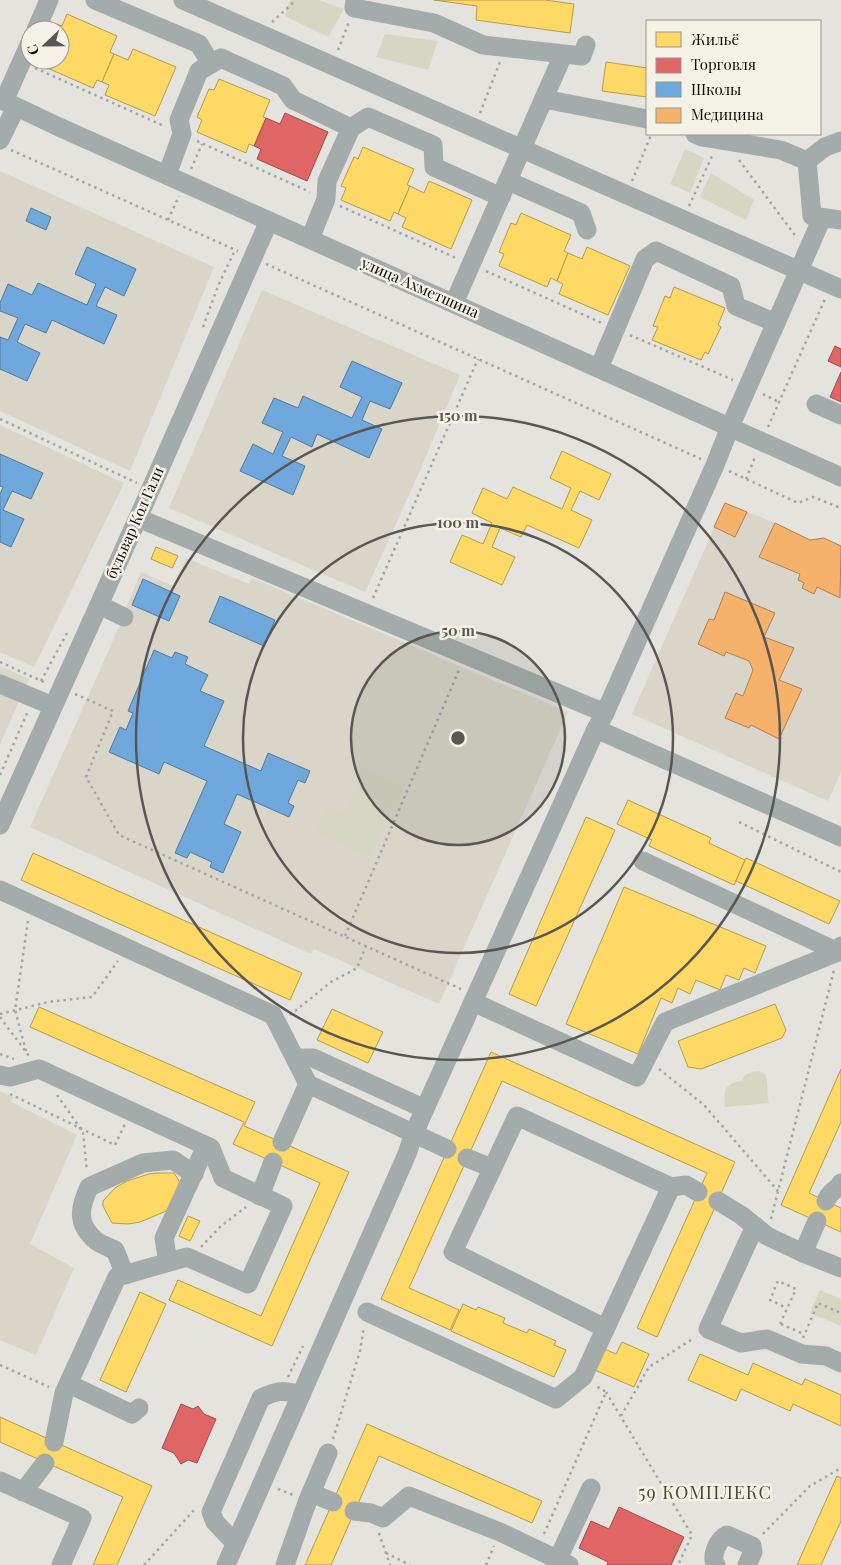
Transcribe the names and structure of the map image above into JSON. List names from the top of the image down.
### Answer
{
  "streets": {
    "street": ["улица Ахметшина", "бульвар Кол Гали"]
  },
  "crossings": [
    ["улица Ахметшина", "бульвар Кол Гали"]
  ],
  "districts": ["59 КОМПЛЕКС"],
  "legend": [
    "Жильё",
    "Торговля",
    "Школы",
    "Медицина"
  ],
  "north": "left",
  "rings": ["150 m", "100 m", "50 m"]
}
